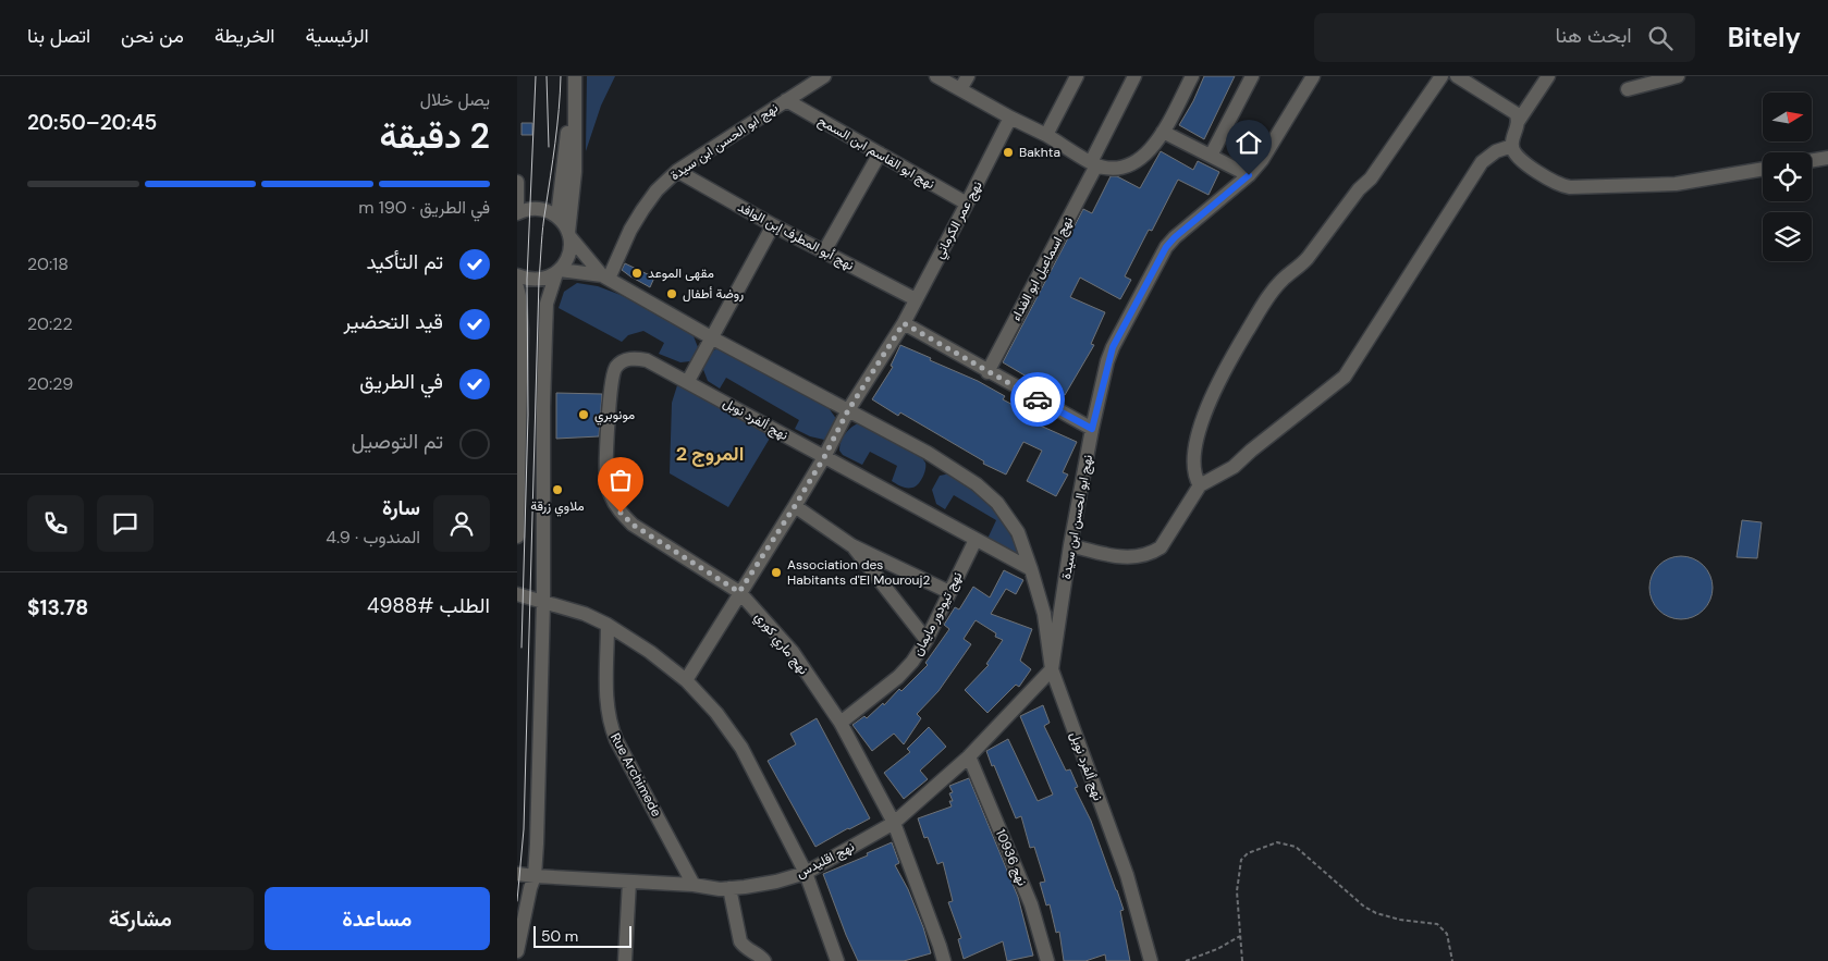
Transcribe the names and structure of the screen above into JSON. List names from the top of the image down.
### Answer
{
  "streets": {
    "street": [
      "نهج ابو الحسن ابن سيدة",
      "نهج ابو القاسم ابن السمح",
      "نهج عمر الكرماني",
      "نهج أبو المطرف إبن الوافد",
      "نهج اسماعيل ابو الفداء",
      "نهج ألفرد نوبل",
      "نهج تيودور مايمان",
      "نهج ماري كوري",
      "Rue Archimede",
      "نهج 10936",
      "نهج اقليدس"
    ]
  },
  "crossings": [
    ["نهج ابو الحسن ابن سيدة", "نهج ابو القاسم ابن السمح"],
    ["نهج ابو الحسن ابن سيدة", "نهج أبو المطرف إبن الوافد"],
    ["نهج ابو الحسن ابن سيدة", "نهج ألفرد نوبل"],
    ["نهج ابو الحسن ابن سيدة", "نهج اقليدس"],
    ["نهج ابو القاسم ابن السمح", "نهج عمر الكرماني"],
    ["نهج عمر الكرماني", "نهج أبو المطرف إبن الوافد"],
    ["نهج عمر الكرماني", "نهج ألفرد نوبل"],
    ["نهج ألفرد نوبل", "نهج تيودور مايمان"],
    ["نهج ألفرد نوبل", "نهج ماري كوري"],
    ["نهج ألفرد نوبل", "نهج اقليدس"],
    ["نهج تيودور مايمان", "نهج ماري كوري"],
    ["نهج ماري كوري", "نهج اقليدس"],
    ["Rue Archimede", "نهج اقليدس"],
    ["نهج 10936", "نهج اقليدس"]
  ],
  "districts": ["المروج 2"],
  "places": [
    "Bakhta",
    "مقهى الموعد",
    "روضة أطفال",
    "مونوبري",
    "ملاوي زرقة",
    "Association des Habitants d'El Mourouj2"
  ],
  "scale_bar": "50 m",
  "north": "right",
  "page": {
    "header": "Bitely",
    "search": "ابحث هنا",
    "nav": [
      "الرئيسية",
      "الخريطة",
      "من نحن",
      "اتصل بنا"
    ],
    "heading": ["2 دقيقة", "يصل خلال", "20:45–20:50"],
    "panel": [
      "سارة",
      "المندوب · 4.9",
      "الطلب #4988",
      "$13.78"
    ],
    "bar": "في الطريق · 190 m",
    "list": [
      ["تم التأكيد", "20:18"],
      ["قيد التحضير", "20:22"],
      ["في الطريق", "20:29"],
      "تم التوصيل"
    ],
    "buttons": ["مساعدة", "مشاركة"],
    "scale": "50 m"
  }
}
